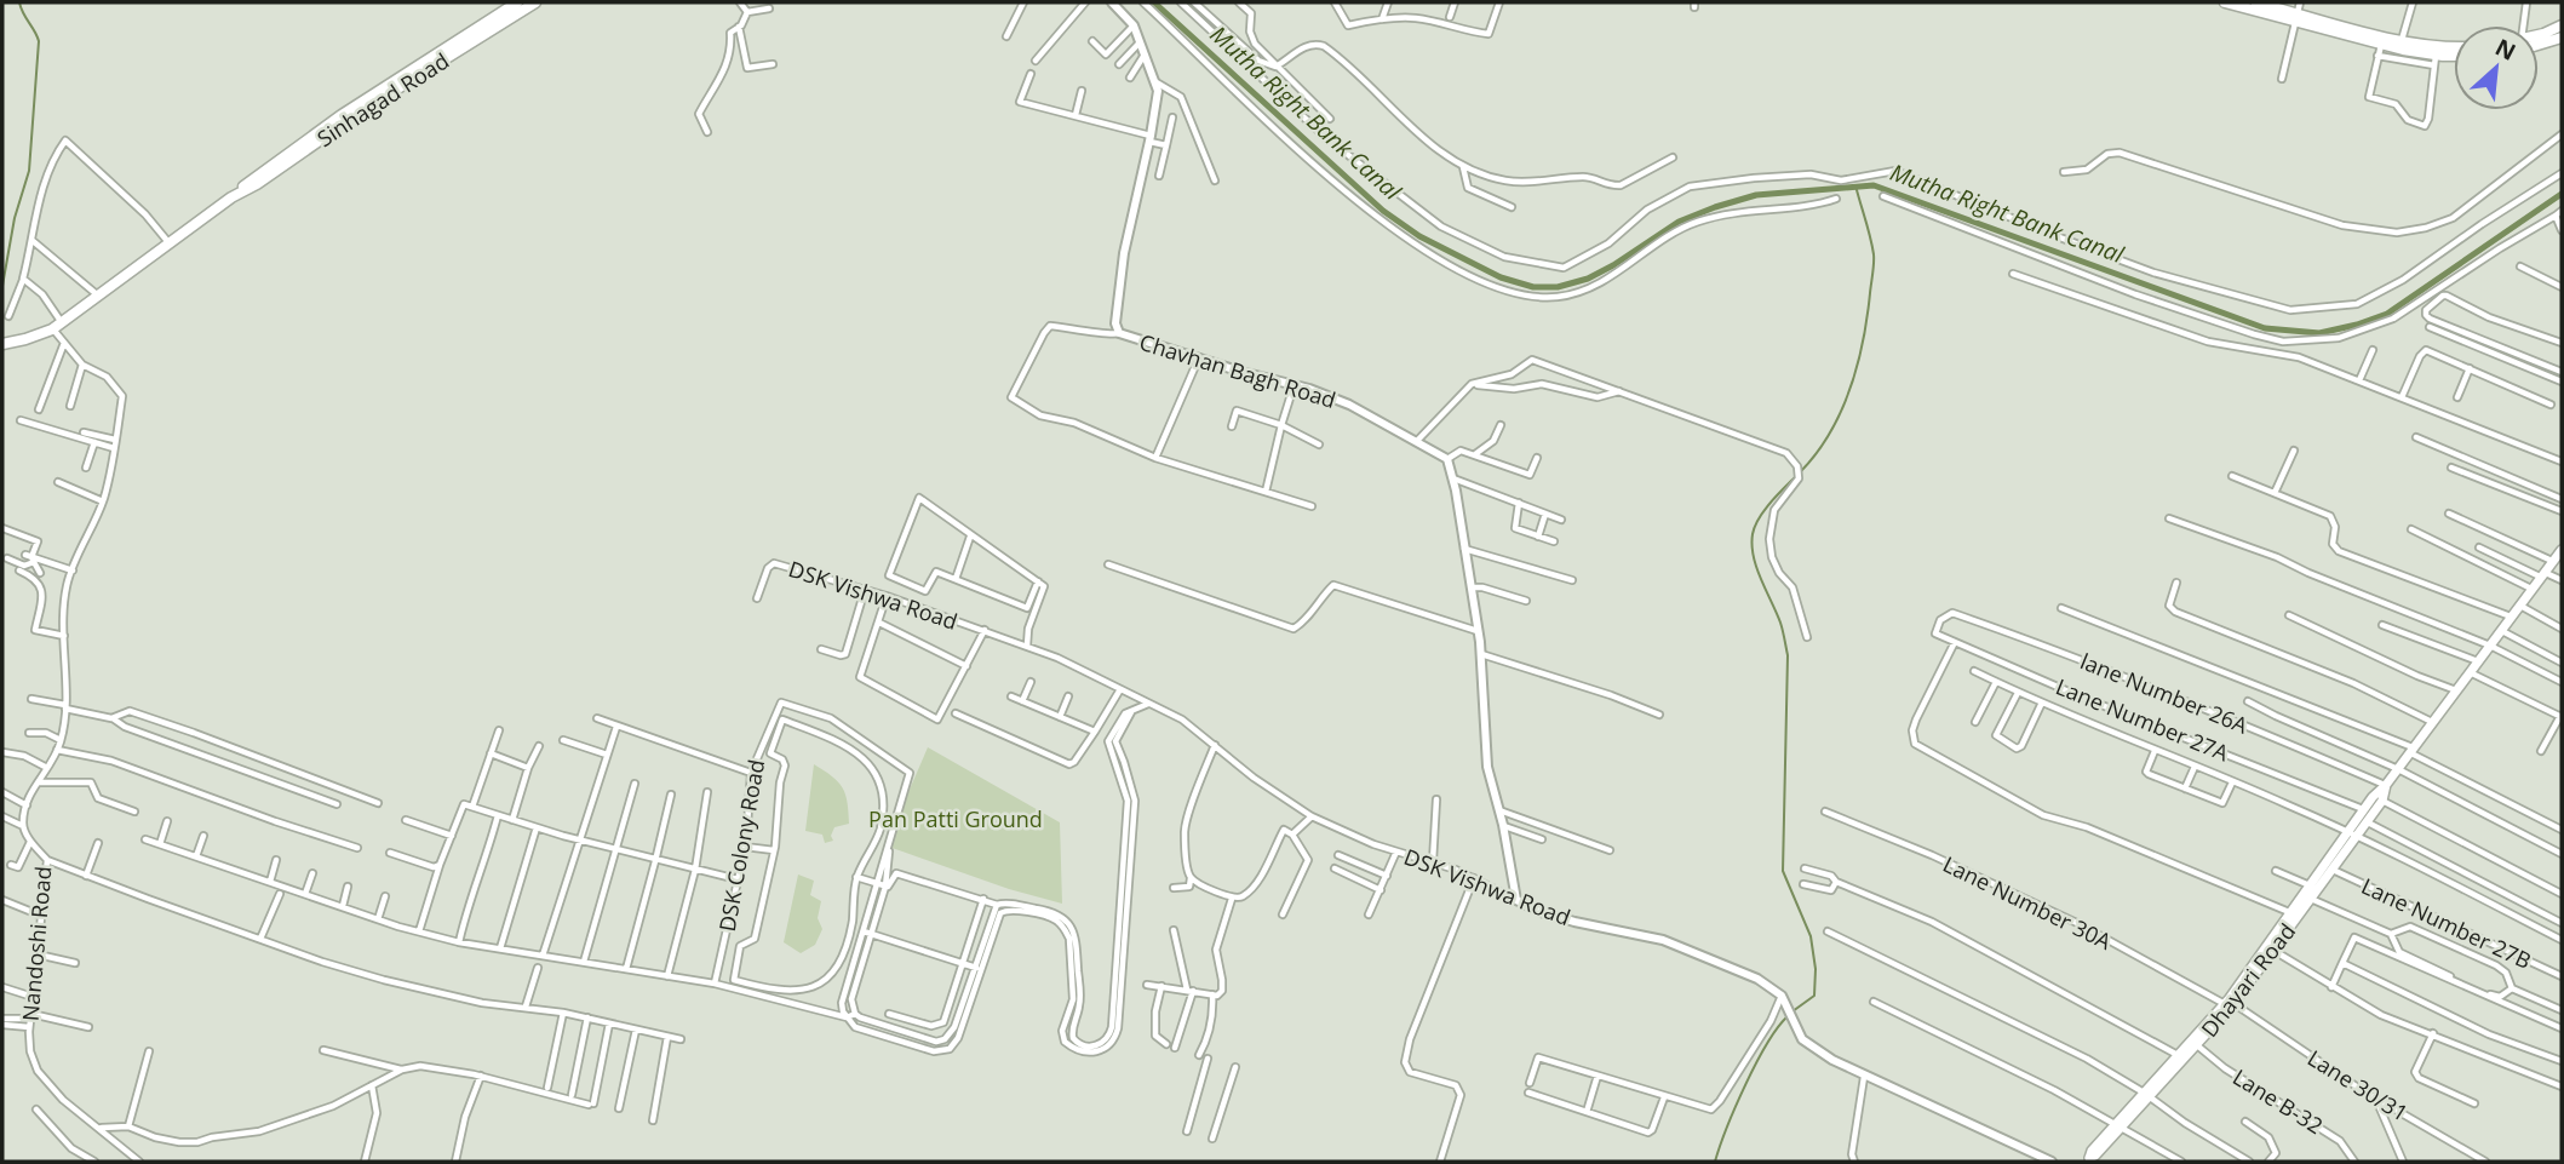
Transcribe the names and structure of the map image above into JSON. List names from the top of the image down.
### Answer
{
  "streets": {
    "main road": ["Sinhagad Road", "Dhayari Road"],
    "street": [
      "Chavhan Bagh Road",
      "DSK Vishwa Road",
      "lane Number 26A",
      "Lane Number 27A",
      "DSK Colony Road",
      "Lane Number 30A",
      "Lane Number 27B",
      "Nandoshi Road",
      "Lane 30/31",
      "Lane B-32"
    ]
  },
  "crossings": [
    ["lane Number 26A", "Lane Number 27A"],
    ["lane Number 26A", "Dhayari Road"],
    ["Lane Number 27A", "Dhayari Road"],
    ["Lane Number 30A", "Dhayari Road"],
    ["Lane Number 30A", "Lane 30/31"],
    ["Lane Number 27B", "Dhayari Road"],
    ["Dhayari Road", "Lane 30/31"],
    ["Dhayari Road", "Lane B-32"]
  ],
  "water": ["Mutha Right Bank Canal"],
  "parks": ["Pan Patti Ground"],
  "north": "top right"
}
